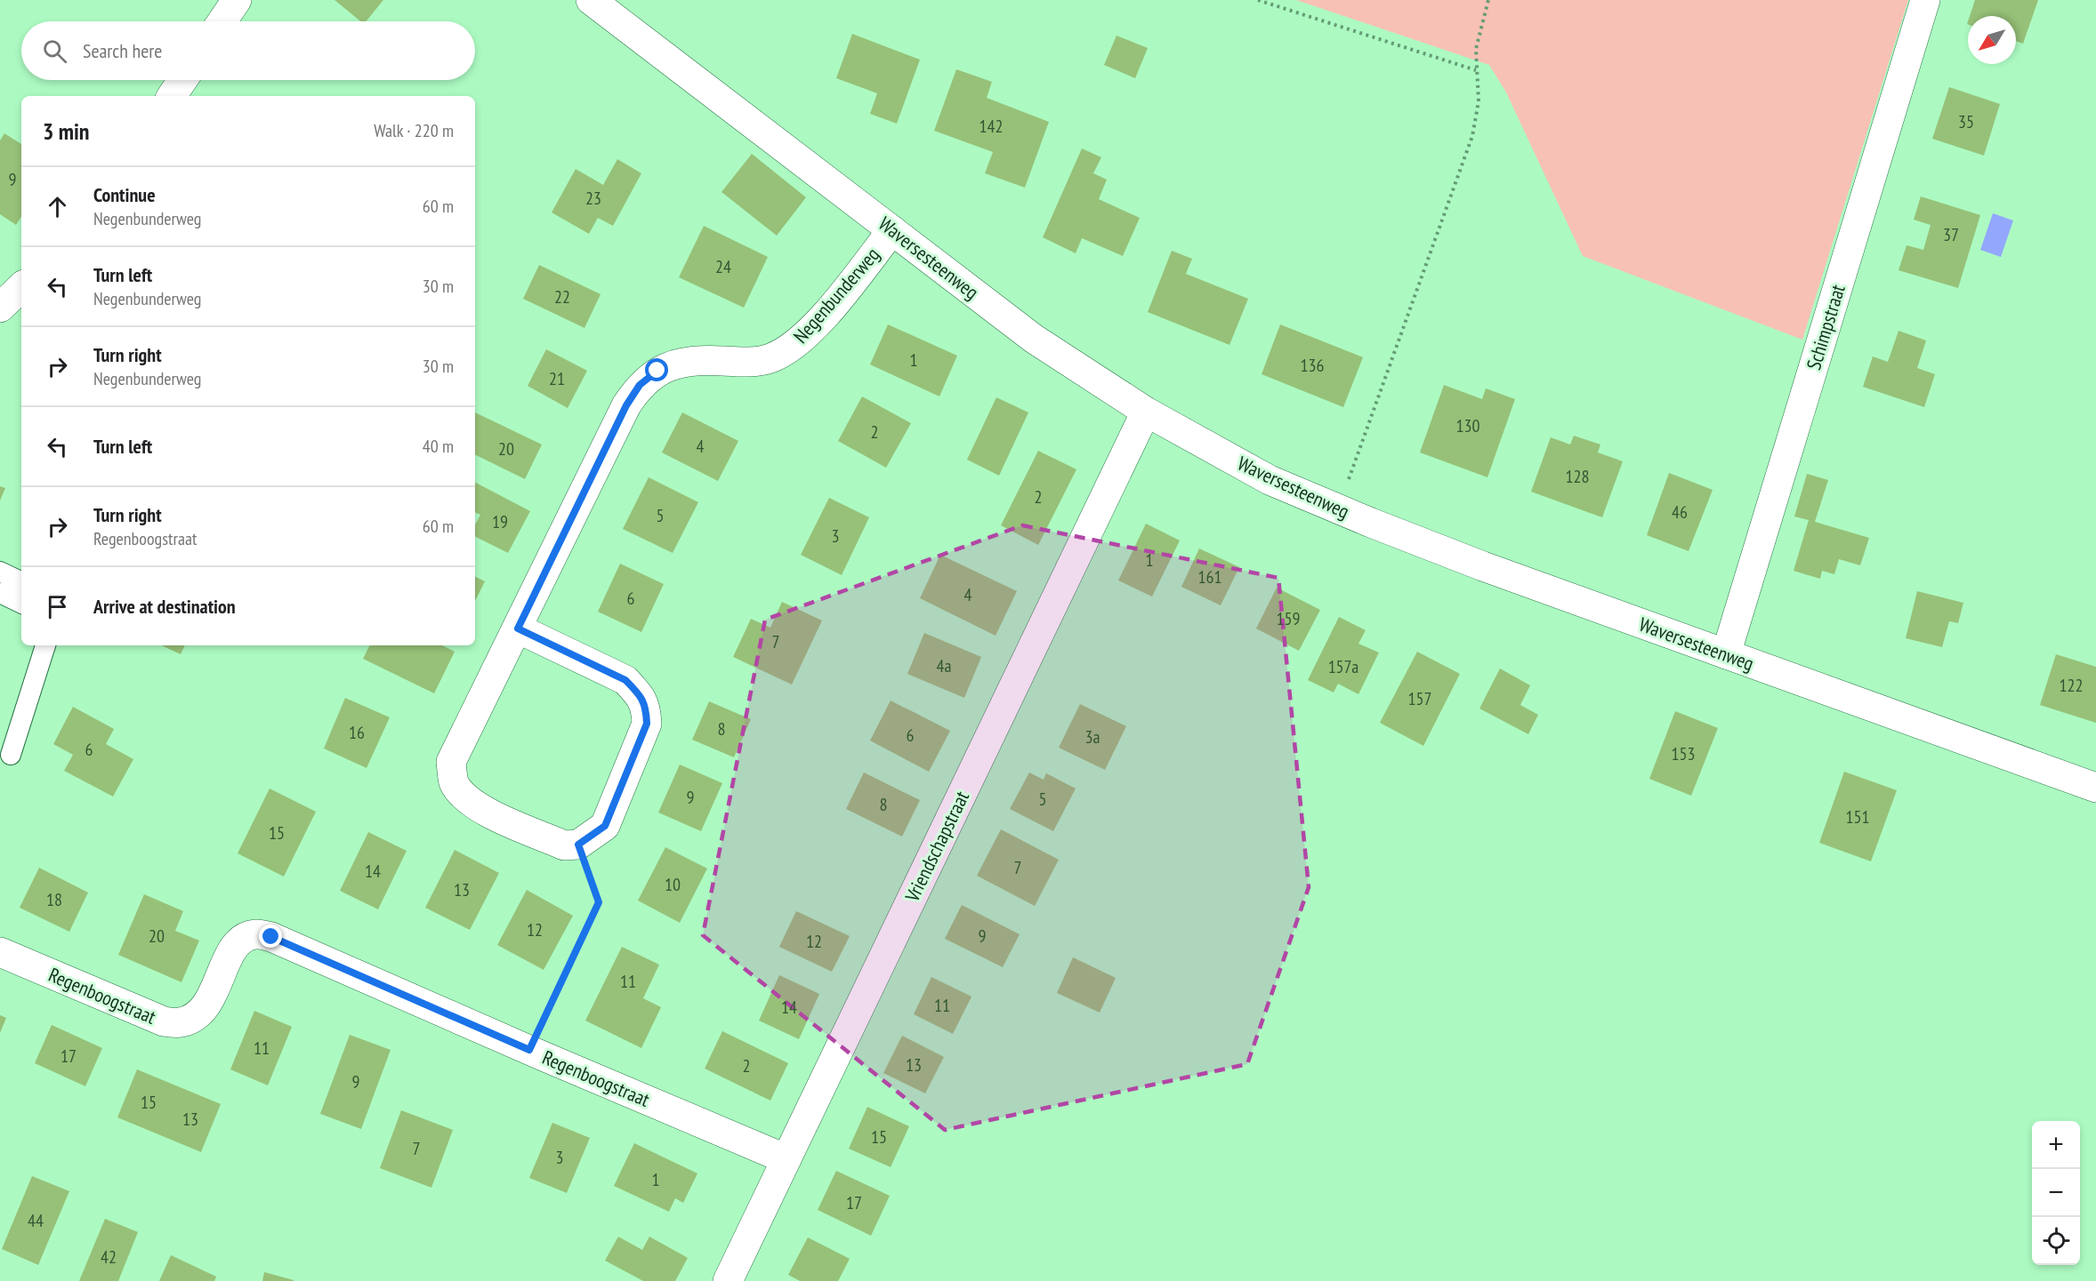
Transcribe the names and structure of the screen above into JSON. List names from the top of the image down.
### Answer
{
  "streets": {
    "street": [
      "Waversesteenweg",
      "Negenbunderweg",
      "Schimpstraat",
      "Vriendschapstraat",
      "Regenboogstraat"
    ]
  },
  "crossings": [
    ["Waversesteenweg", "Negenbunderweg"],
    ["Waversesteenweg", "Schimpstraat"],
    ["Waversesteenweg", "Vriendschapstraat"],
    ["Vriendschapstraat", "Regenboogstraat"]
  ],
  "house_numbers": [
    "35",
    "142",
    "9",
    "23",
    "37",
    "24",
    "22",
    "1",
    "136",
    "21",
    "130",
    "2",
    "4",
    "20",
    "128",
    "2",
    "46",
    "5",
    "19",
    "3",
    "1",
    "161",
    "4",
    "6",
    "159",
    "7",
    "4a",
    "157a",
    "122",
    "157",
    "8",
    "16",
    "6",
    "3a",
    "6",
    "153",
    "9",
    "5",
    "8",
    "151",
    "15",
    "7",
    "14",
    "10",
    "13",
    "18",
    "12",
    "20",
    "9",
    "12",
    "11",
    "11",
    "14",
    "11",
    "17",
    "13",
    "2",
    "9",
    "15",
    "13",
    "15",
    "7",
    "3",
    "1",
    "17",
    "44",
    "42"
  ],
  "north": "bottom left",
  "page": {
    "search": "Search here",
    "heading": ["3 min", "Walk · 220 m"],
    "list": [
      ["Continue", "Negenbunderweg", "60 m"],
      ["Turn left", "Negenbunderweg", "30 m"],
      ["Turn right", "Negenbunderweg", "30 m"],
      ["Turn left", "40 m"],
      ["Turn right", "Regenboogstraat", "60 m"],
      "Arrive at destination"
    ],
    "map_buttons": ["+", "−"]
  }
}
